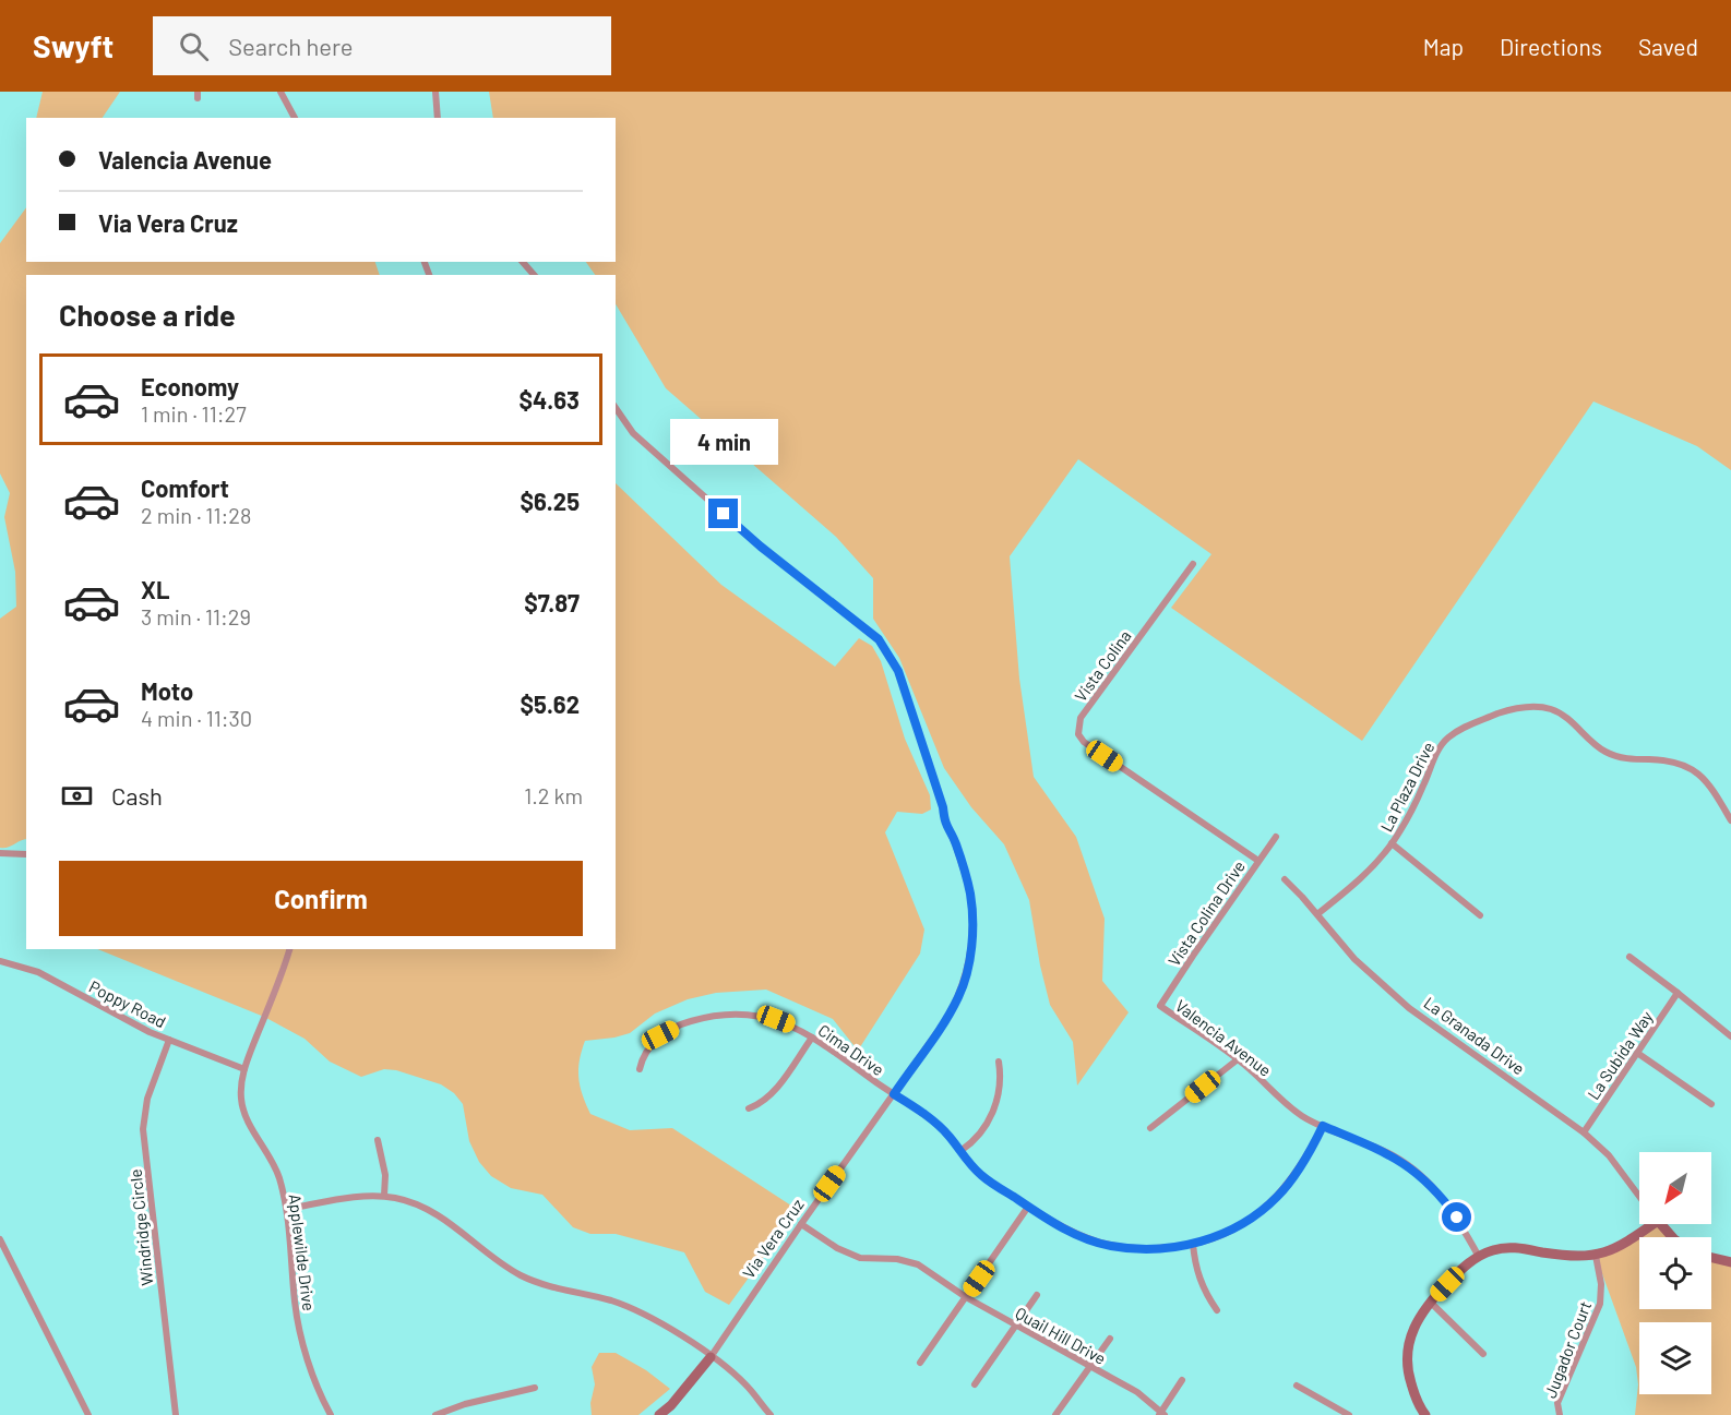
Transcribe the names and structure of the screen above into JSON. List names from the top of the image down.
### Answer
{
  "streets": {
    "street": [
      "Vista Colina",
      "La Plaza Drive",
      "Vista Colina Drive",
      "Poppy Road",
      "La Granada Drive",
      "Valencia Avenue",
      "Cima Drive",
      "La Subida Way",
      "Windridge Circle",
      "Via Vera Cruz",
      "Applewilde Drive",
      "Quail Hill Drive",
      "Jugador Court"
    ]
  },
  "crossings": [
    ["Vista Colina", "Vista Colina Drive"],
    ["La Plaza Drive", "La Granada Drive"],
    ["Vista Colina Drive", "Valencia Avenue"],
    ["Poppy Road", "Windridge Circle"],
    ["Poppy Road", "Applewilde Drive"],
    ["La Granada Drive", "La Subida Way"],
    ["Valencia Avenue", "Cima Drive"],
    ["Cima Drive", "Via Vera Cruz"],
    ["Via Vera Cruz", "Quail Hill Drive"]
  ],
  "north": "bottom left",
  "page": {
    "header": "Swyft",
    "search": "Search here",
    "nav": ["Map", "Directions", "Saved"],
    "banner": ["Valencia Avenue", "Via Vera Cruz"],
    "heading": "Choose a ride",
    "list": [
      {
        "name": "Economy",
        "note": "1 min · 11:27",
        "value": "$4.63"
      },
      {
        "name": "Comfort",
        "note": "2 min · 11:28",
        "value": "$6.25"
      },
      {
        "name": "XL",
        "note": "3 min · 11:29",
        "value": "$7.87"
      },
      {
        "name": "Moto",
        "note": "4 min · 11:30",
        "value": "$5.62"
      }
    ],
    "bubble": "4 min",
    "pay": ["Cash", "1.2 km"],
    "buttons": "Confirm"
  }
}
